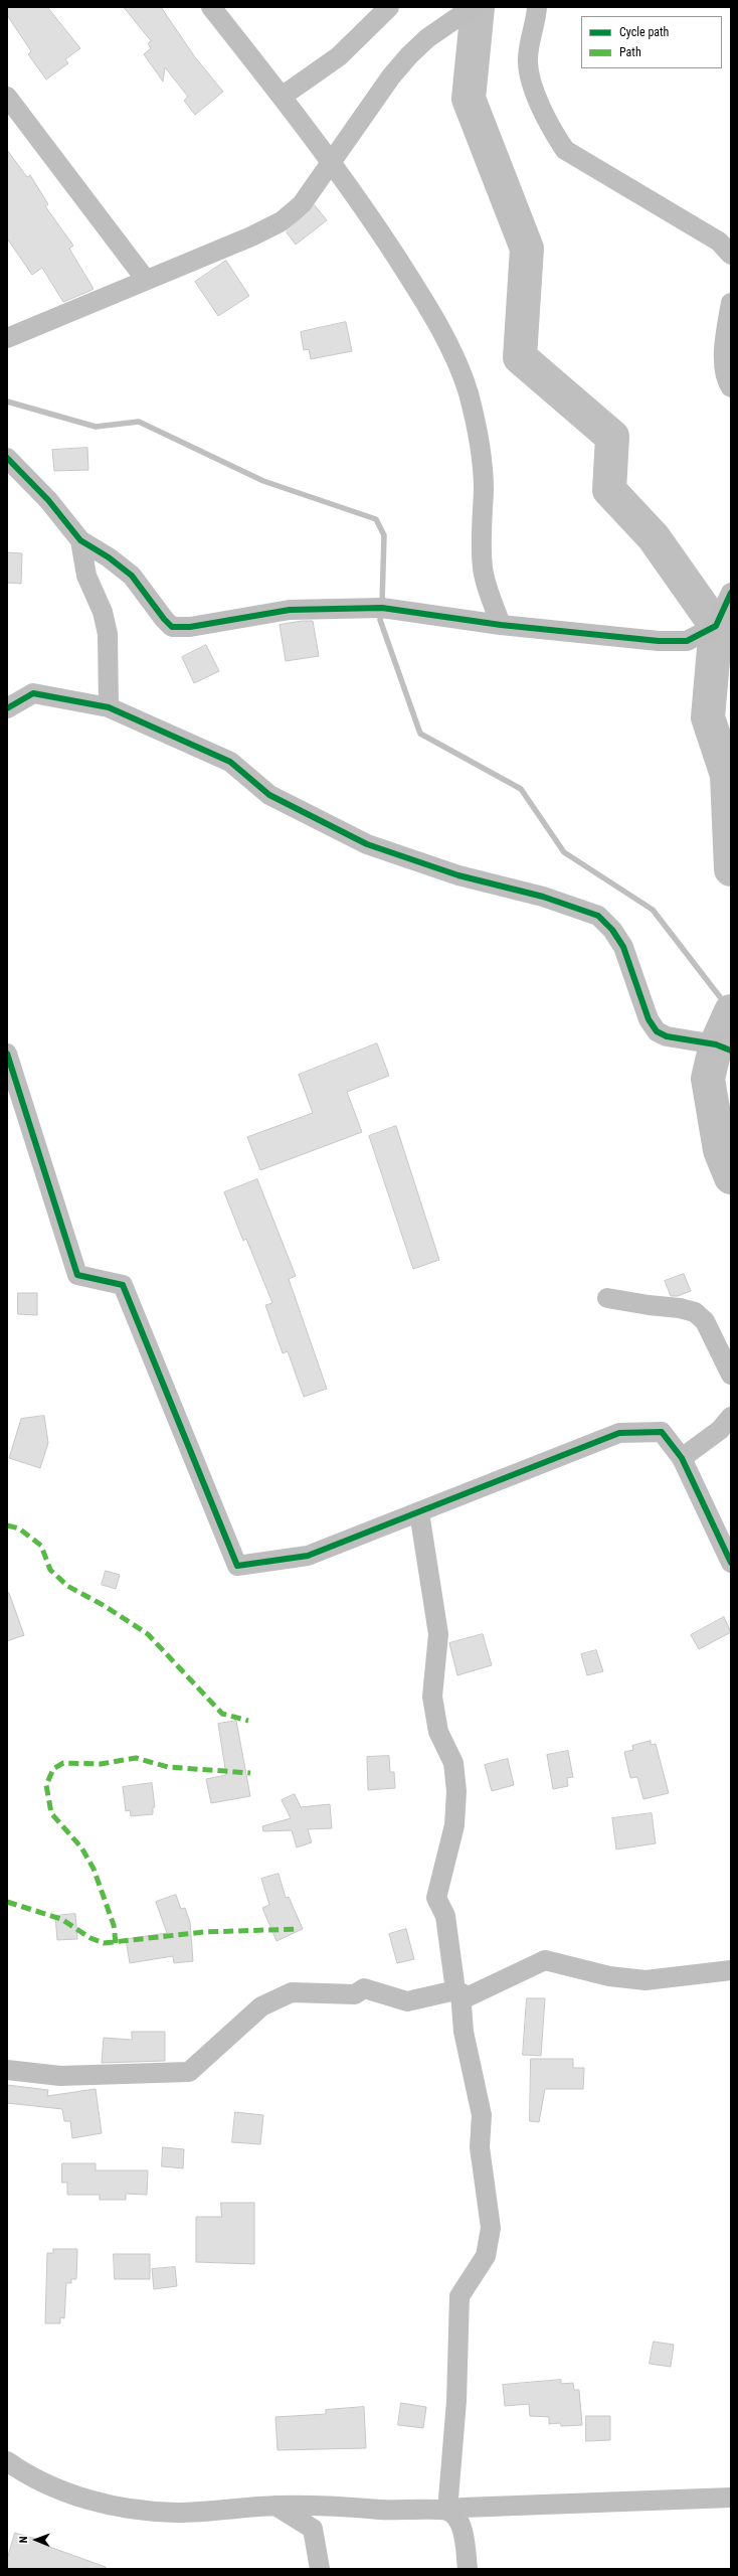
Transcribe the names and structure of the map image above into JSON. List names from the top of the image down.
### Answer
{
  "legend": ["Cycle path", "Path"],
  "north": "left"
}
